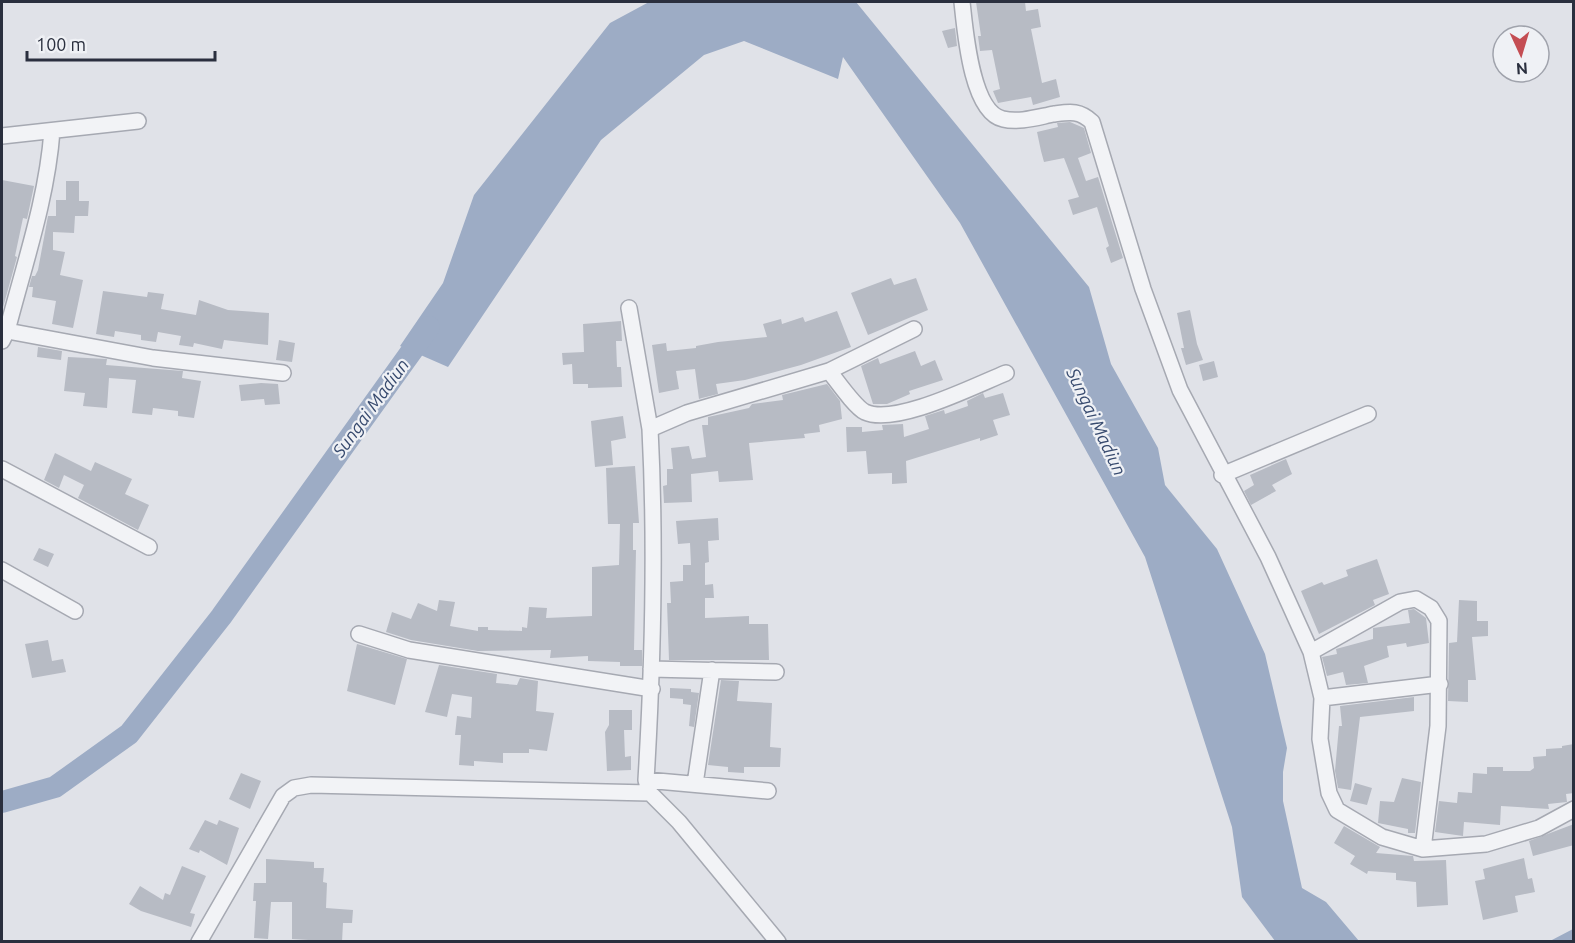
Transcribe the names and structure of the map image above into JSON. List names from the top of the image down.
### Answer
{
  "water": ["Sungai Madiun"],
  "scale_bar": "100 m",
  "north": "bottom"
}
